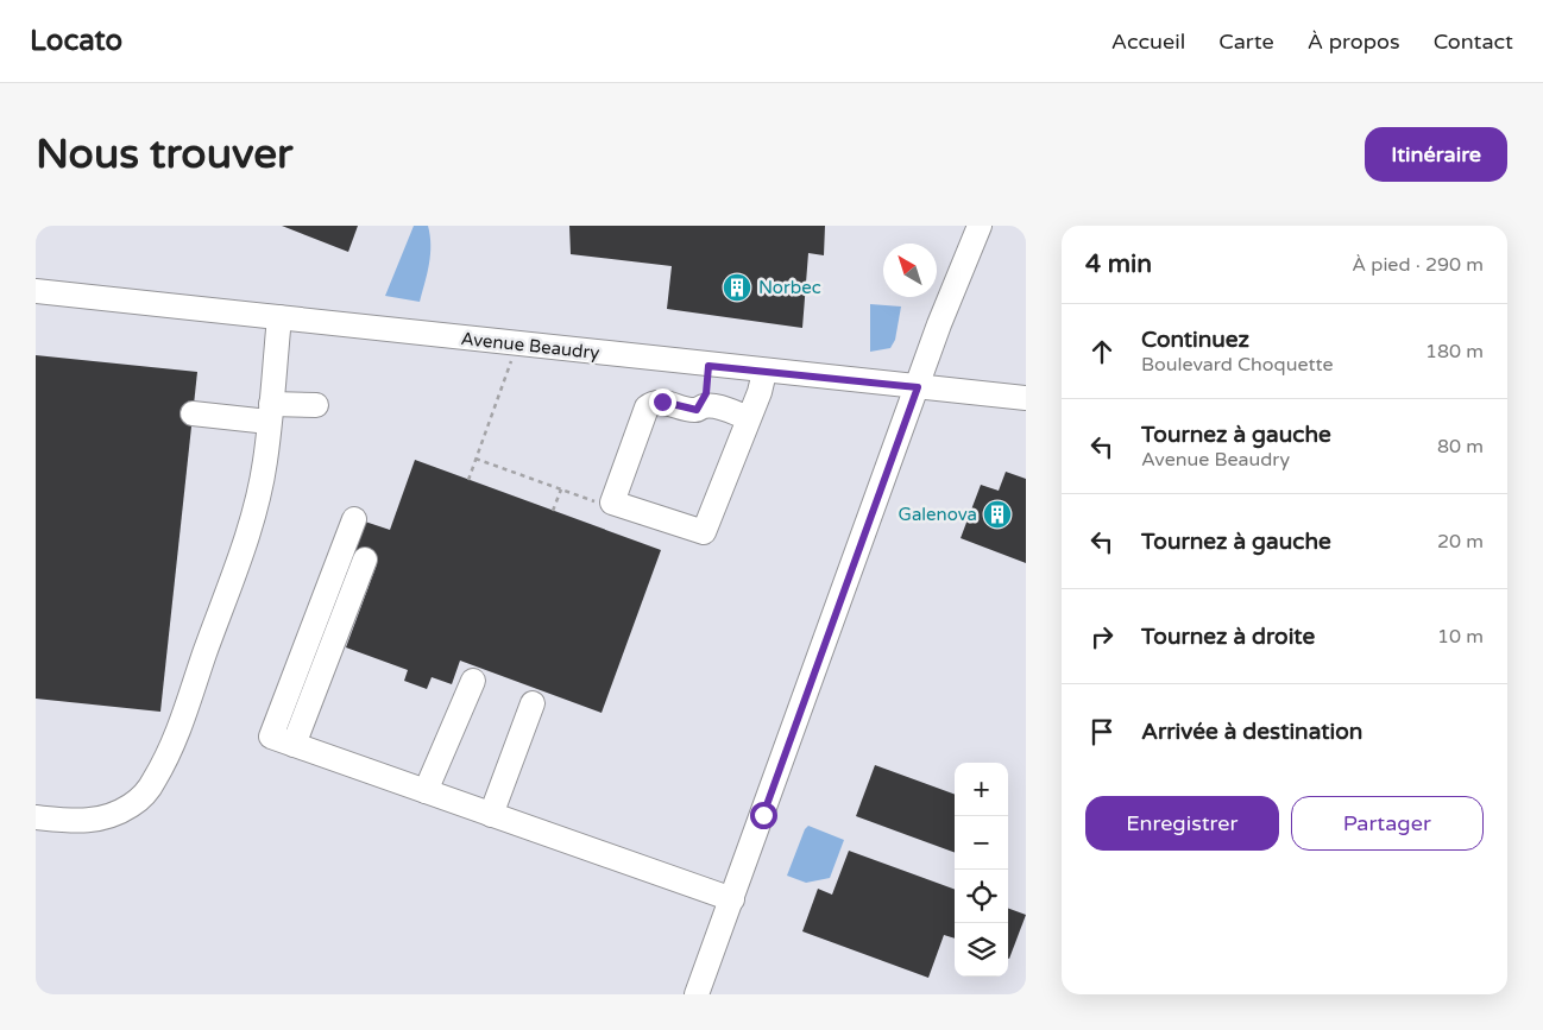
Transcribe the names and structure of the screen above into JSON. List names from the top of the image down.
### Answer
{
  "streets": {
    "street": ["Avenue Beaudry"]
  },
  "places": {
    "building": ["Norbec", "Galenova"]
  },
  "north": "top left",
  "page": {
    "header": "Locato",
    "nav": [
      "Accueil",
      "Carte",
      "À propos",
      "Contact"
    ],
    "buttons": [
      "Itinéraire",
      ["Enregistrer", "Partager"]
    ],
    "title": "Nous trouver",
    "heading": ["4 min", "À pied · 290 m"],
    "list": [
      ["Continuez", "Boulevard Choquette", "180 m"],
      ["Tournez à gauche", "Avenue Beaudry", "80 m"],
      ["Tournez à gauche", "20 m"],
      ["Tournez à droite", "10 m"],
      "Arrivée à destination"
    ],
    "map_buttons": ["+", "−"]
  }
}
